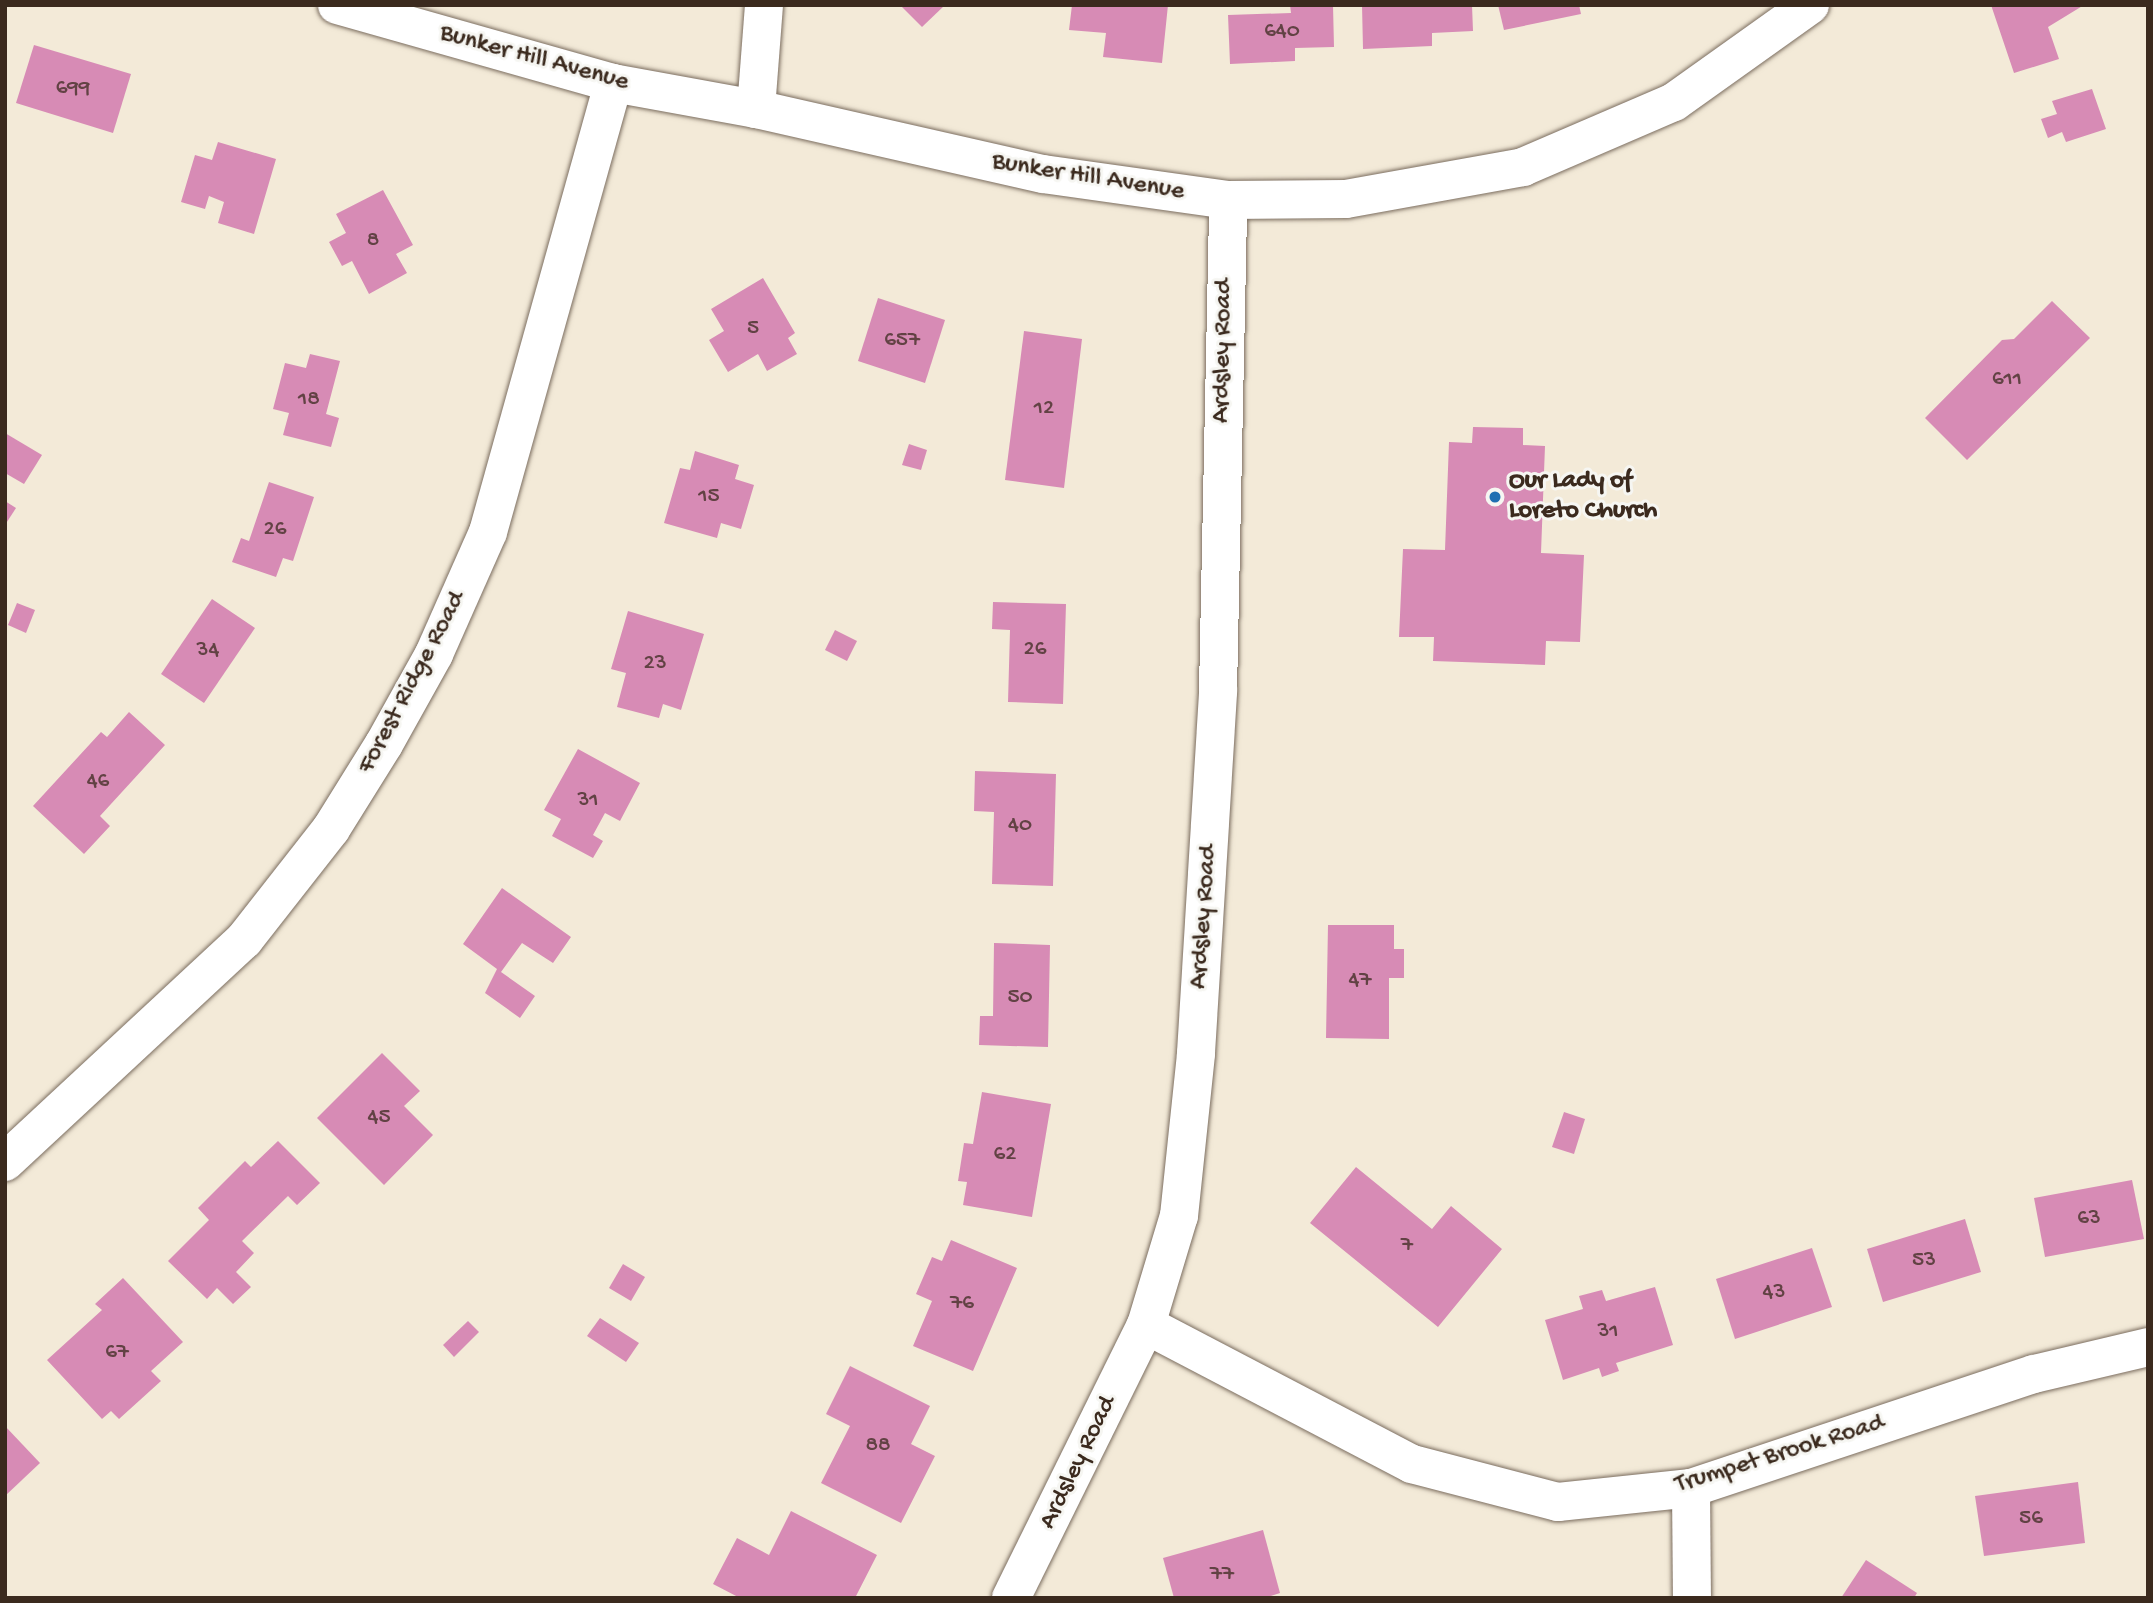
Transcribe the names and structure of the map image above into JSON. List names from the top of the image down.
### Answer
{
  "streets": {
    "street": [
      "Bunker Hill Avenue",
      "Ardsley Road",
      "Forest Ridge Road",
      "Trumpet Brook Road"
    ]
  },
  "crossings": [
    ["Bunker Hill Avenue", "Ardsley Road"],
    ["Bunker Hill Avenue", "Forest Ridge Road"],
    ["Ardsley Road", "Trumpet Brook Road"]
  ],
  "places": ["Our Lady of Loreto Church"],
  "house_numbers": [
    "640",
    "699",
    "8",
    "5",
    "657",
    "611",
    "18",
    "12",
    "15",
    "26",
    "26",
    "34",
    "23",
    "46",
    "31",
    "40",
    "47",
    "50",
    "45",
    "62",
    "63",
    "7",
    "53",
    "43",
    "76",
    "31",
    "67",
    "88",
    "56",
    "77"
  ]
}
